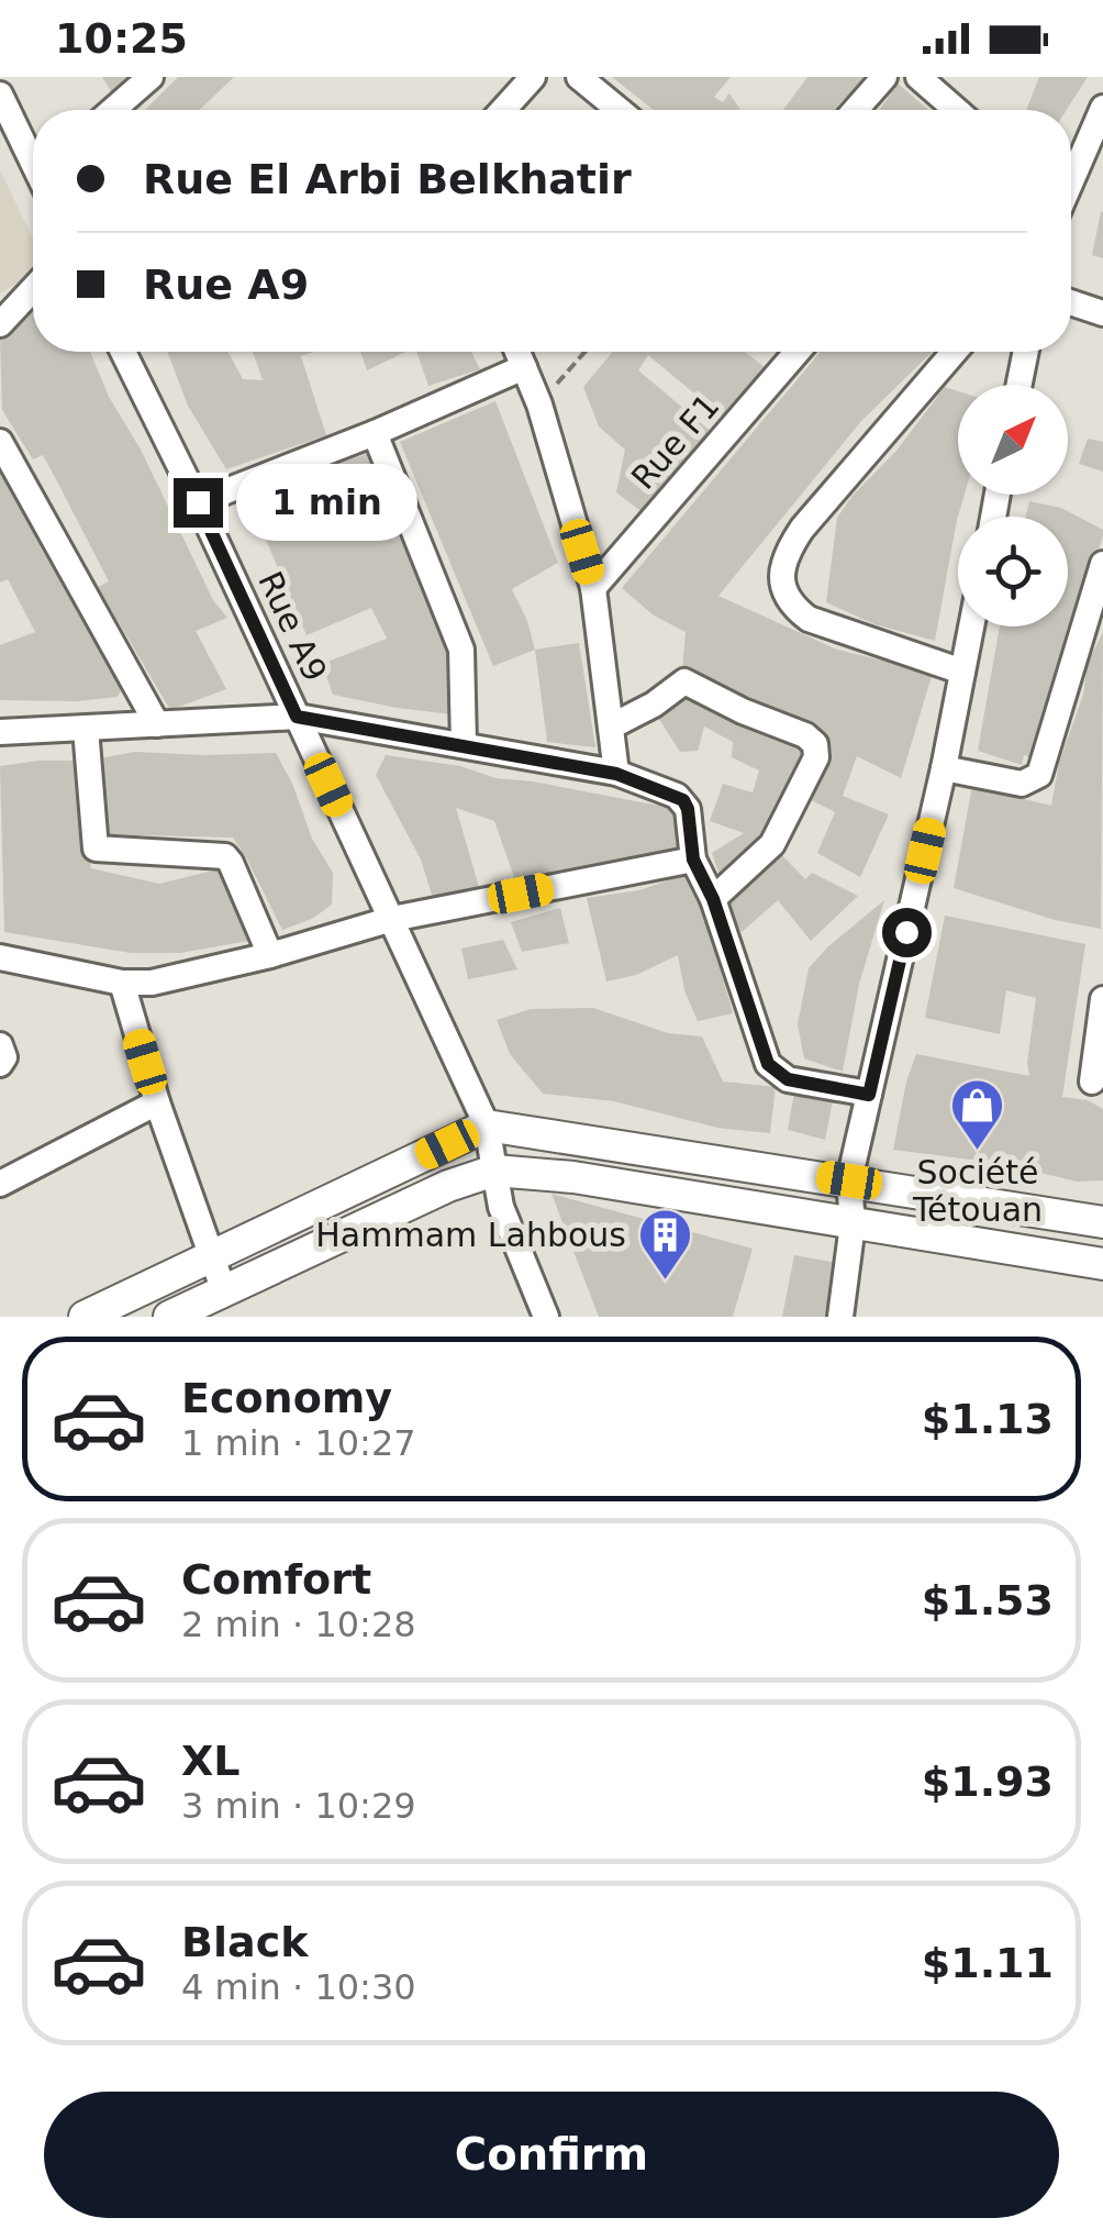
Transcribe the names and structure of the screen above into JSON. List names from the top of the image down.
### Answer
{
  "streets": {
    "street": ["Rue F1", "Rue A9"]
  },
  "places": {
    "shop": ["Société Tétouan"],
    "building": ["Hammam Lahbous"]
  },
  "north": "top right",
  "page": {
    "status": "10:25",
    "banner": ["Rue El Arbi Belkhatir", "Rue A9"],
    "bubble": "1 min",
    "list": [
      {
        "name": "Economy",
        "note": "1 min · 10:27",
        "value": "$1.13"
      },
      {
        "name": "Comfort",
        "note": "2 min · 10:28",
        "value": "$1.53"
      },
      {
        "name": "XL",
        "note": "3 min · 10:29",
        "value": "$1.93"
      },
      {
        "name": "Black",
        "note": "4 min · 10:30",
        "value": "$1.11"
      }
    ],
    "buttons": "Confirm"
  }
}
